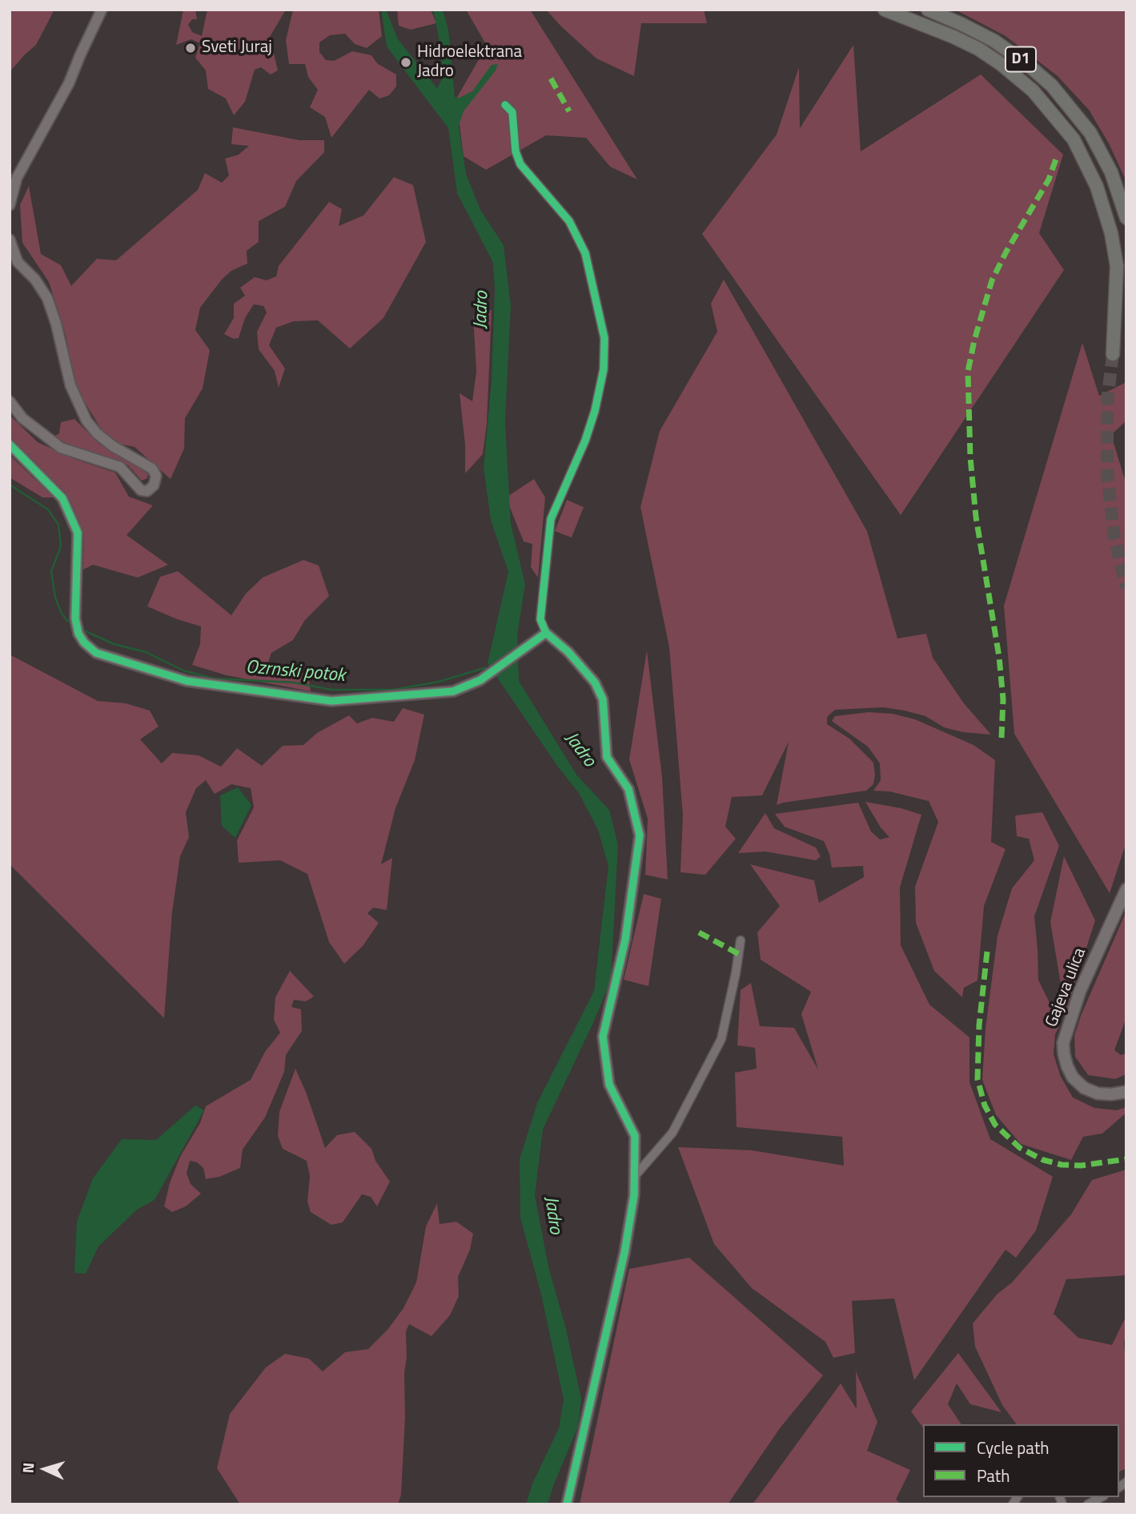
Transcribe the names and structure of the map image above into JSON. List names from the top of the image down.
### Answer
{
  "streets": {
    "highway": ["D1"],
    "main road": ["Gajeva ulica"]
  },
  "water": ["Jadro", "Ozrnski potok"],
  "places": ["Sveti Juraj", "Hidroelektrana Jadro"],
  "legend": ["Cycle path", "Path"],
  "north": "left"
}
